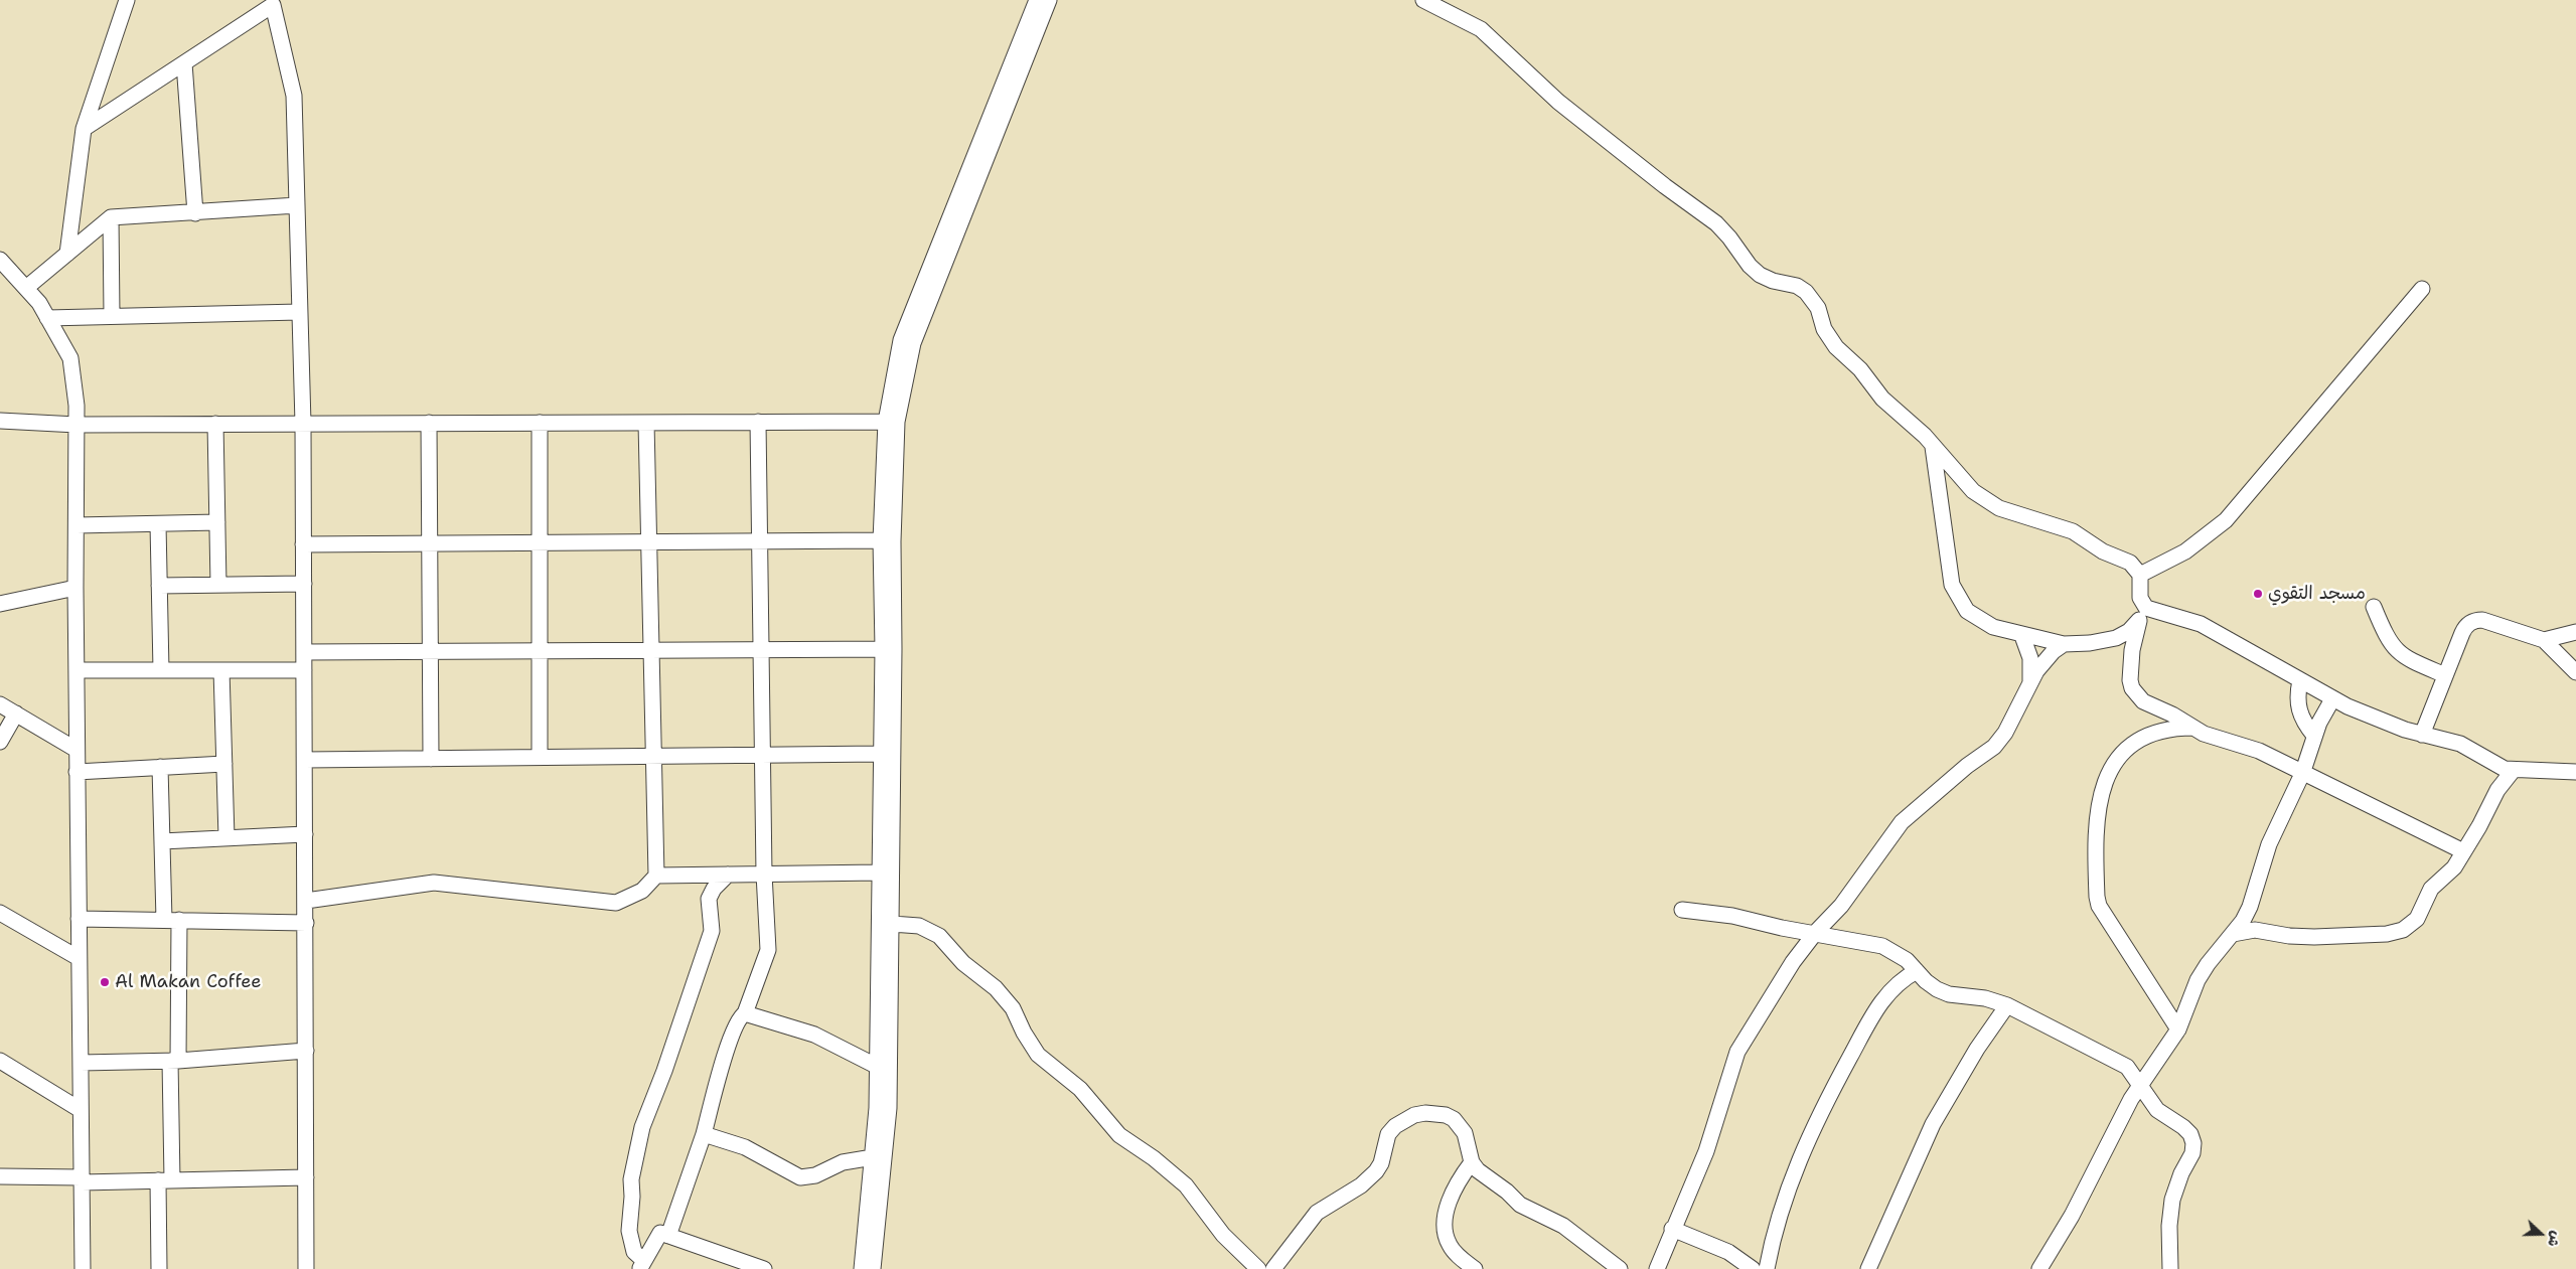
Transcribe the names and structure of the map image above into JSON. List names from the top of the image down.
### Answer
{
  "places": ["مسجد التقوي", "Al Makan Coffee"],
  "north": "right"
}
